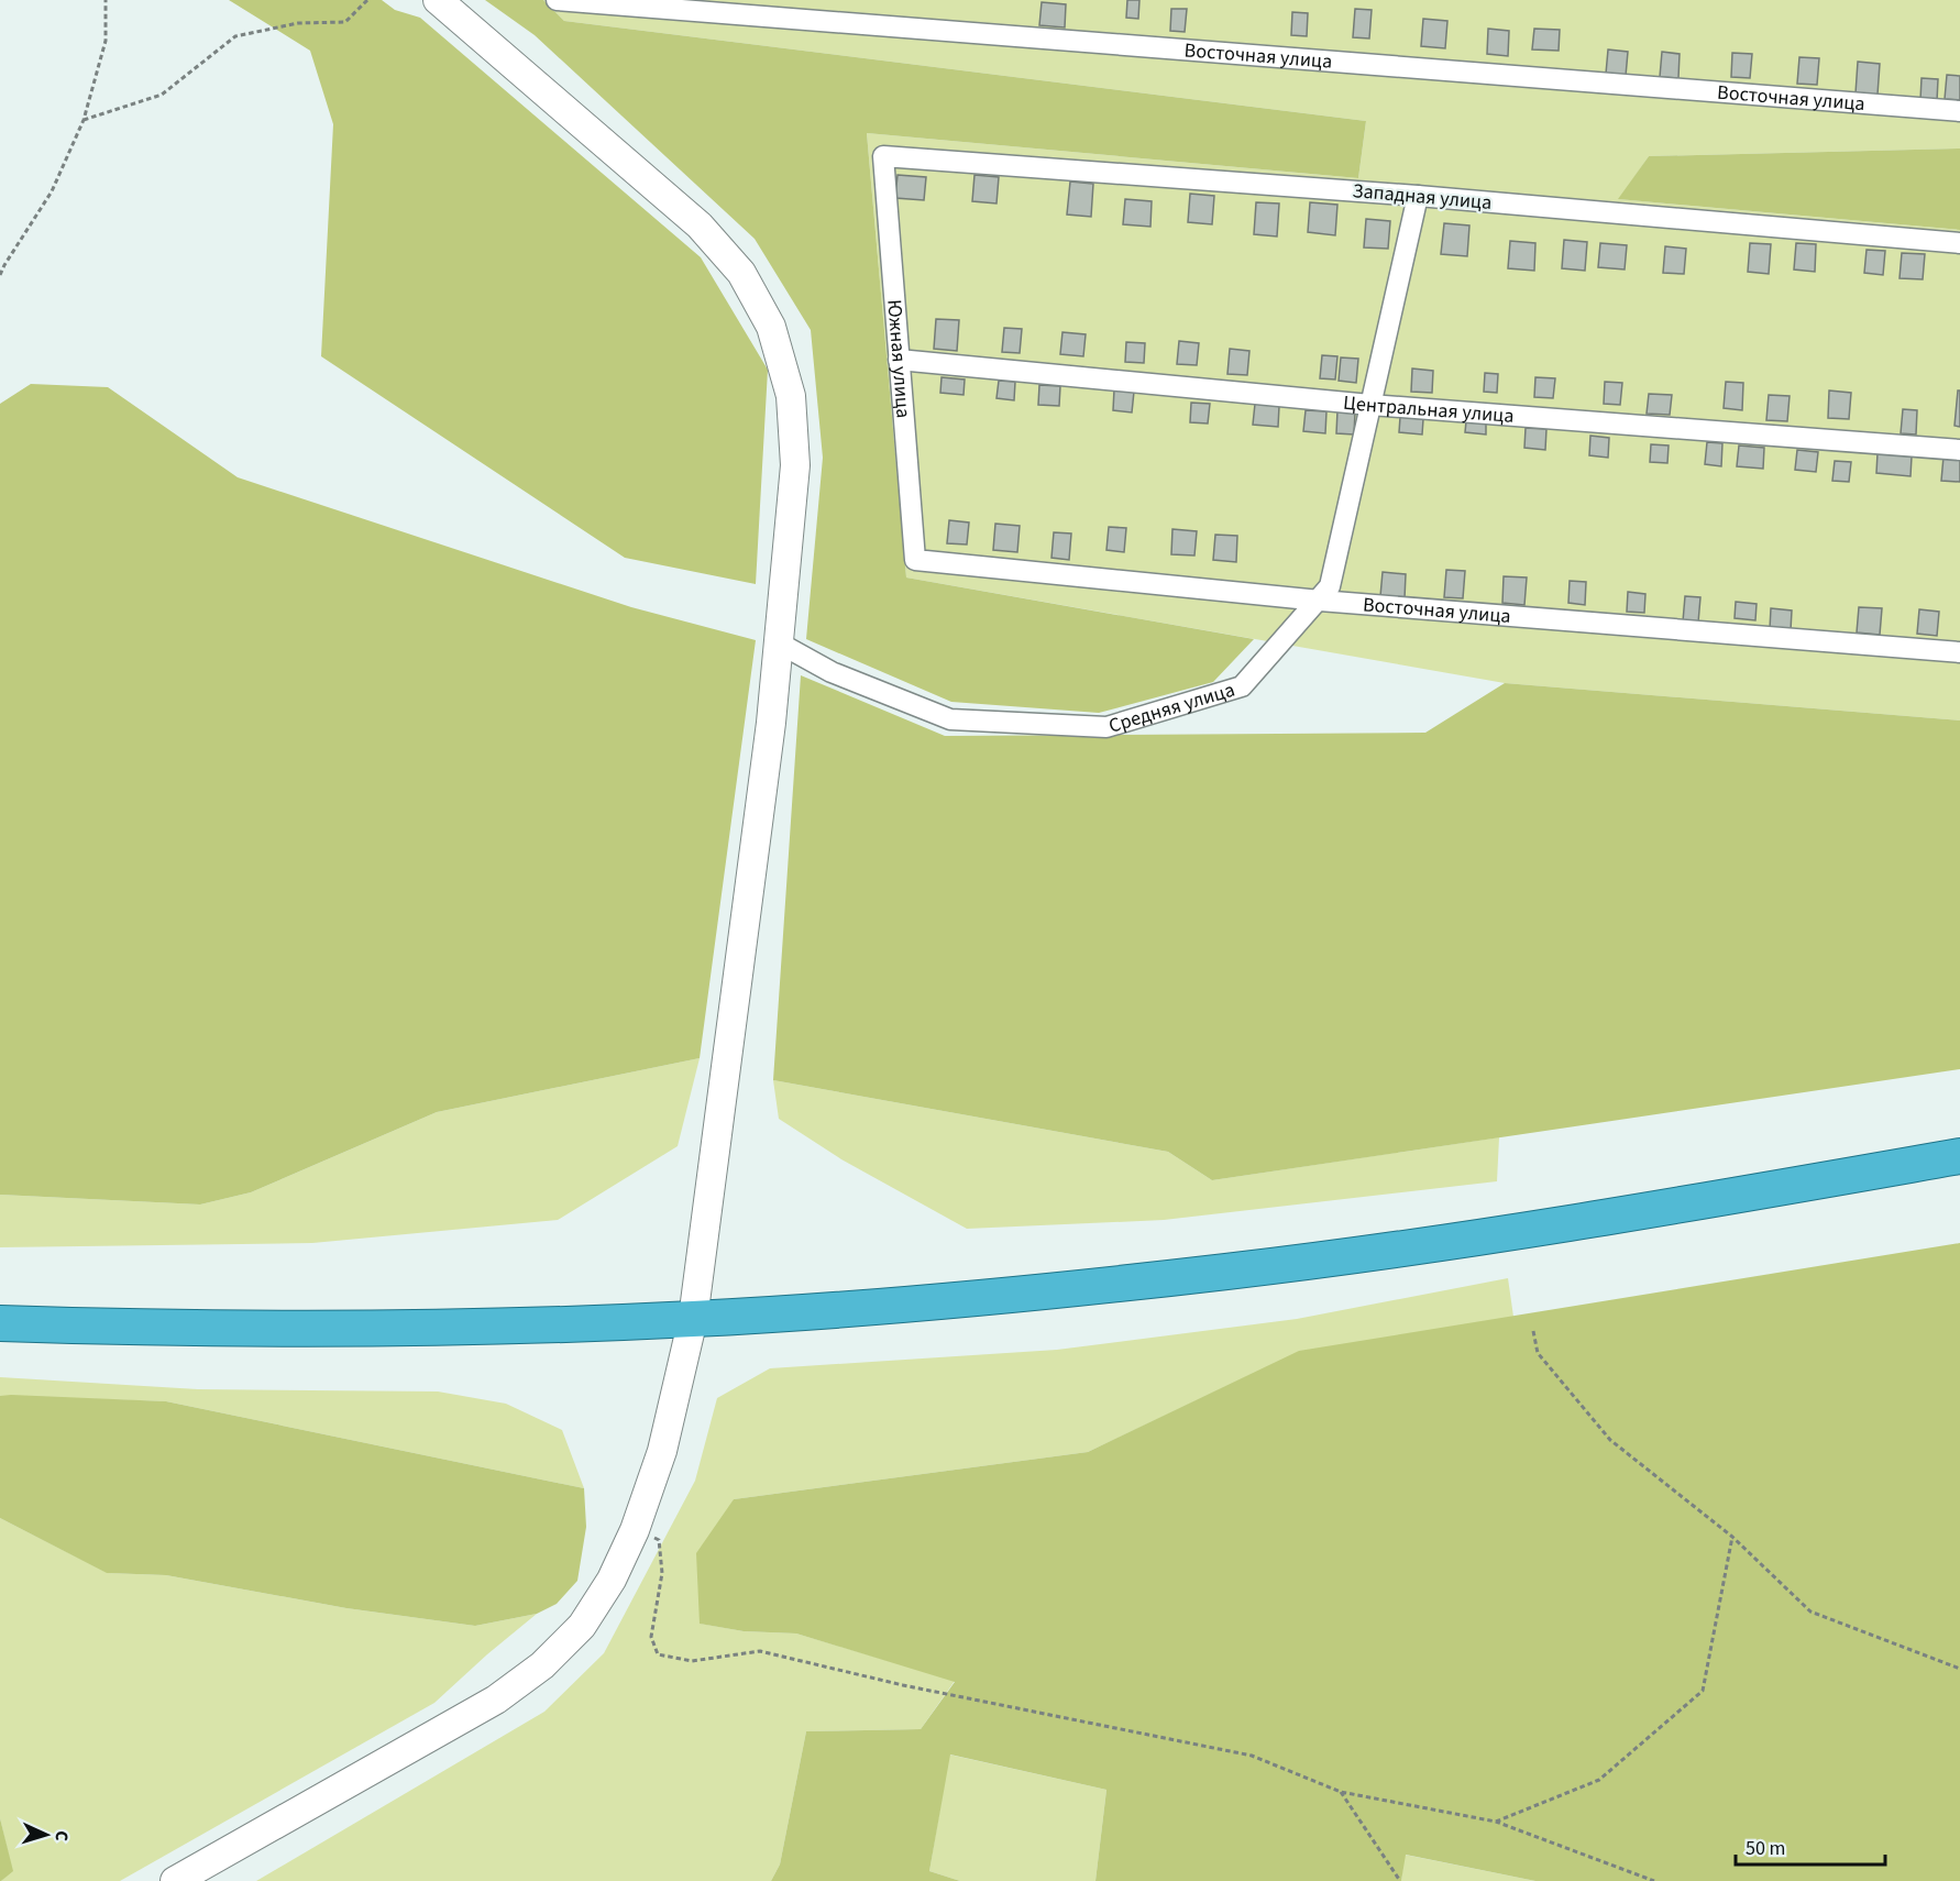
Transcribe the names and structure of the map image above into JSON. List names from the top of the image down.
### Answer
{
  "streets": {
    "street": [
      "Восточная улица",
      "Западная улица",
      "Южная улица",
      "Центральная улица",
      "Средняя улица"
    ]
  },
  "crossings": [
    ["Восточная улица", "Южная улица"],
    ["Восточная улица", "Средняя улица"],
    ["Западная улица", "Южная улица"],
    ["Западная улица", "Средняя улица"],
    ["Южная улица", "Центральная улица"],
    ["Центральная улица", "Средняя улица"]
  ],
  "scale_bar": "50 m",
  "north": "right"
}
